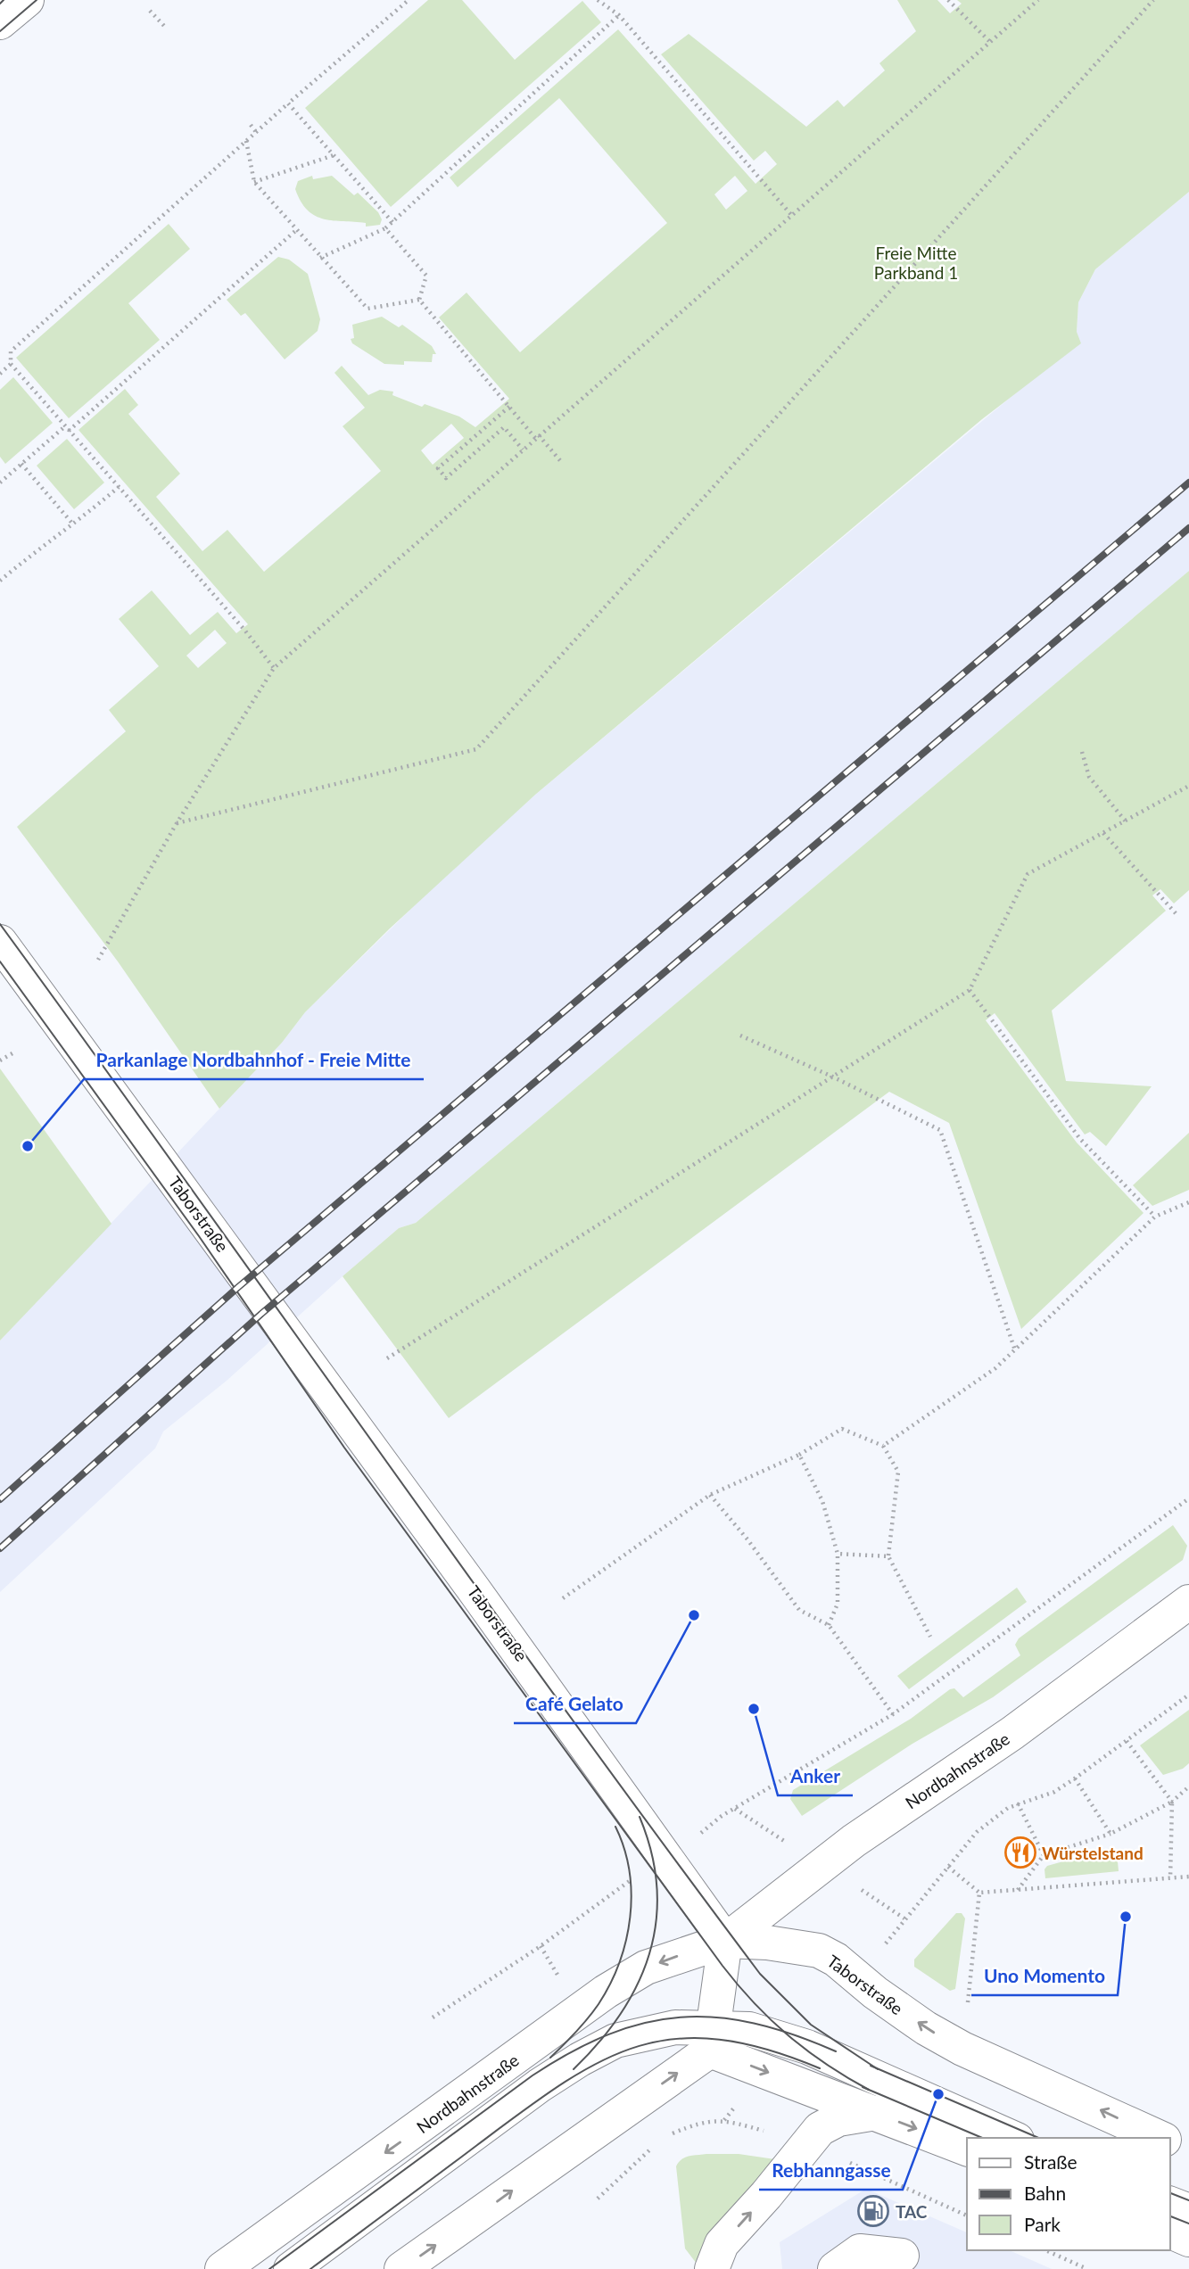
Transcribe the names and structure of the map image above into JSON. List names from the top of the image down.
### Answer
{
  "streets": {
    "main road": ["Taborstraße", "Nordbahnstraße"]
  },
  "crossings": [
    ["Taborstraße", "Nordbahnstraße"]
  ],
  "parks": ["Freie Mitte Parkband 1"],
  "places": {
    "other": [
      "Parkanlage Nordbahnhof - Freie Mitte",
      "Café Gelato",
      "Anker",
      "Uno Momento",
      "Rebhanngasse"
    ],
    "restaurant": ["Würstelstand"],
    "fuel station": ["TAC"]
  },
  "legend": ["Straße", "Bahn", "Park"]
}
